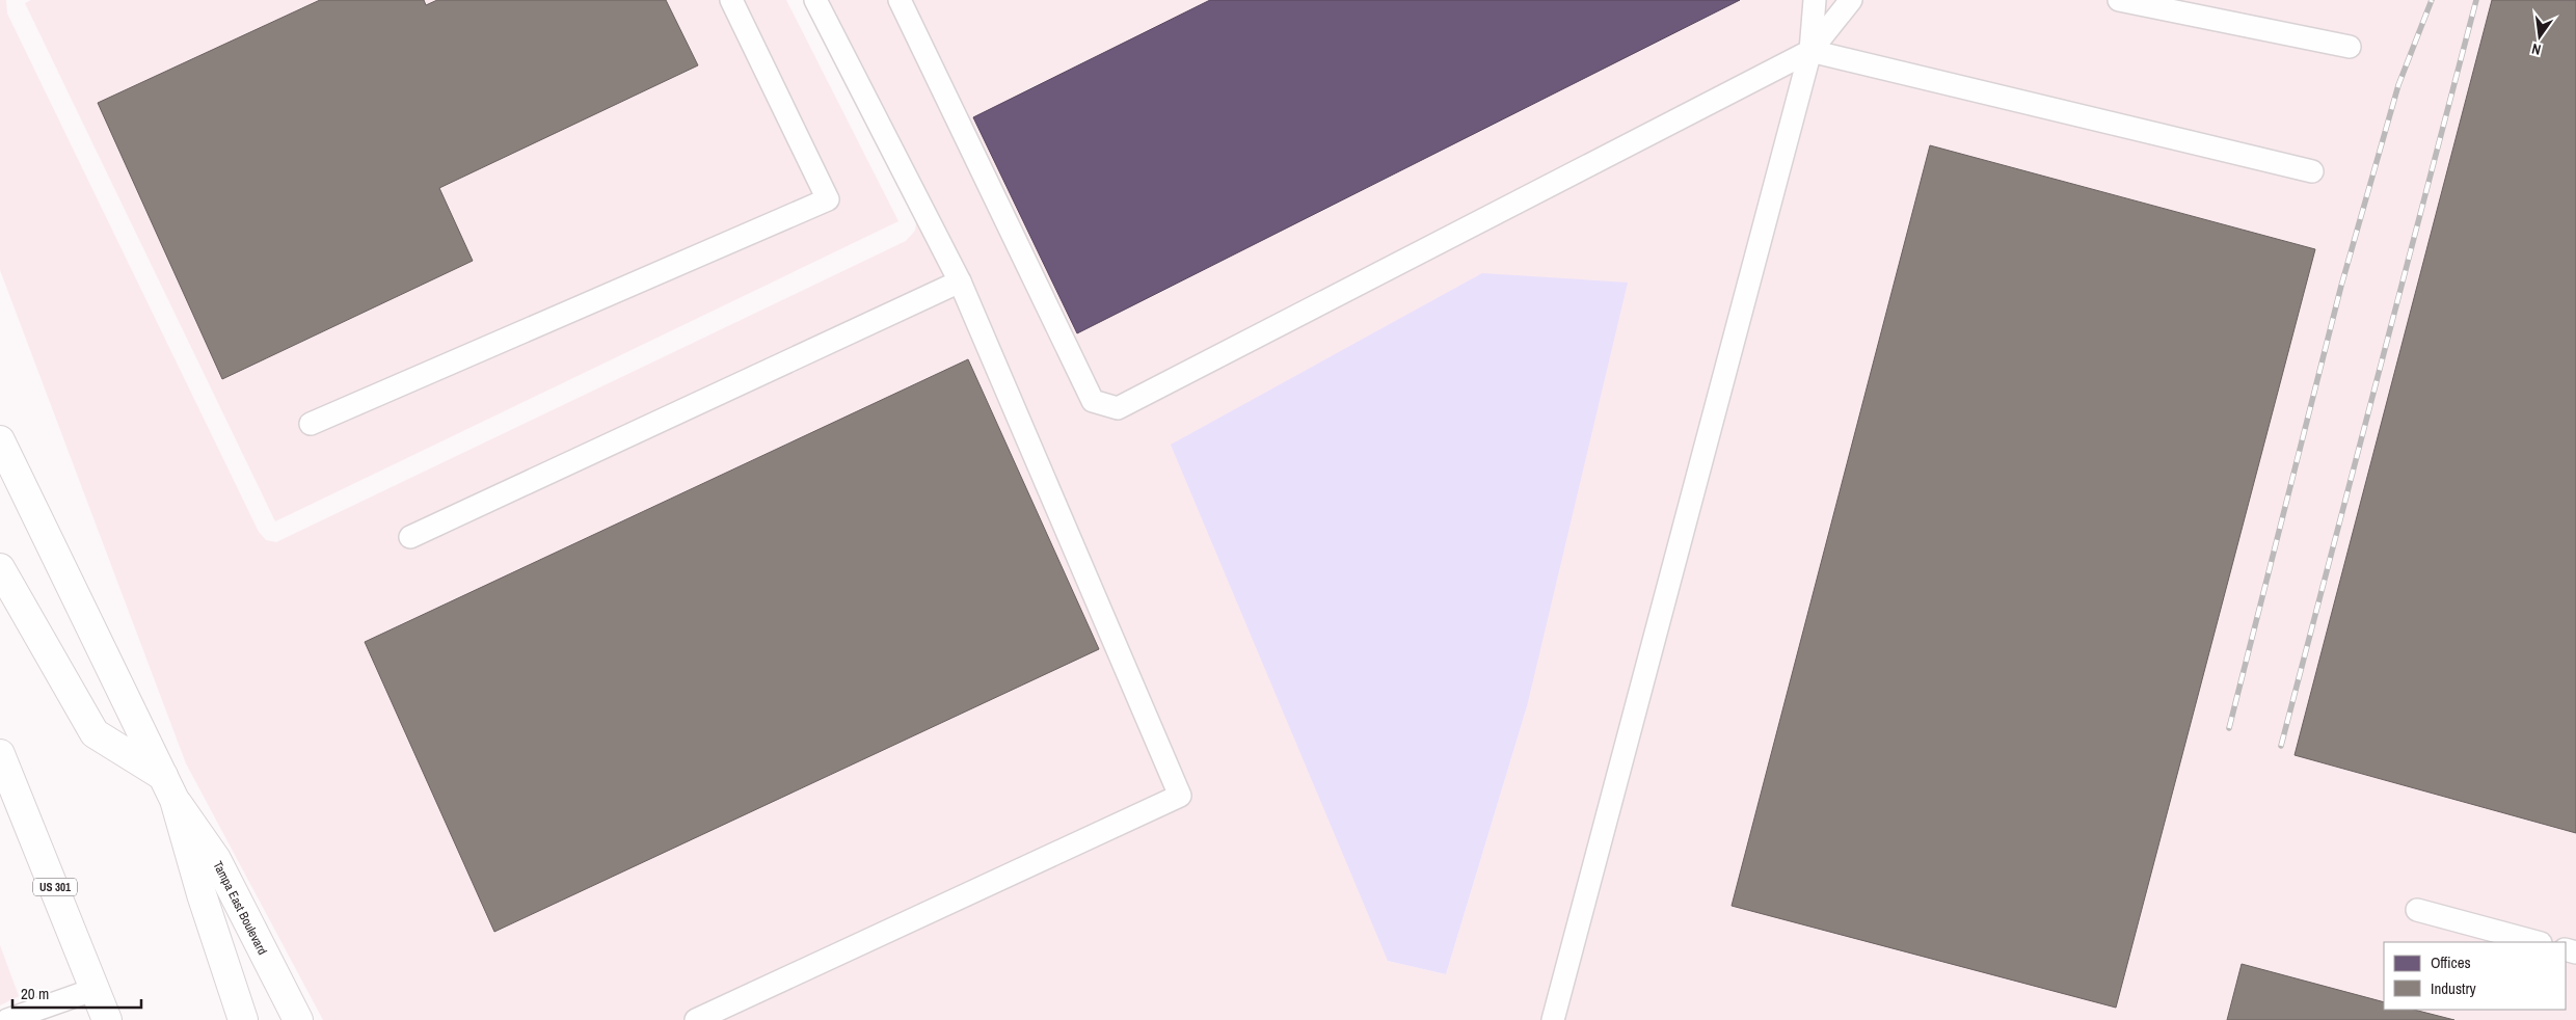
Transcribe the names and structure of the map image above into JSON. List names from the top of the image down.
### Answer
{
  "streets": {
    "main road": ["US 301", "Tampa East Boulevard"]
  },
  "legend": ["Offices", "Industry"],
  "scale_bar": "20 m",
  "north": "bottom"
}
